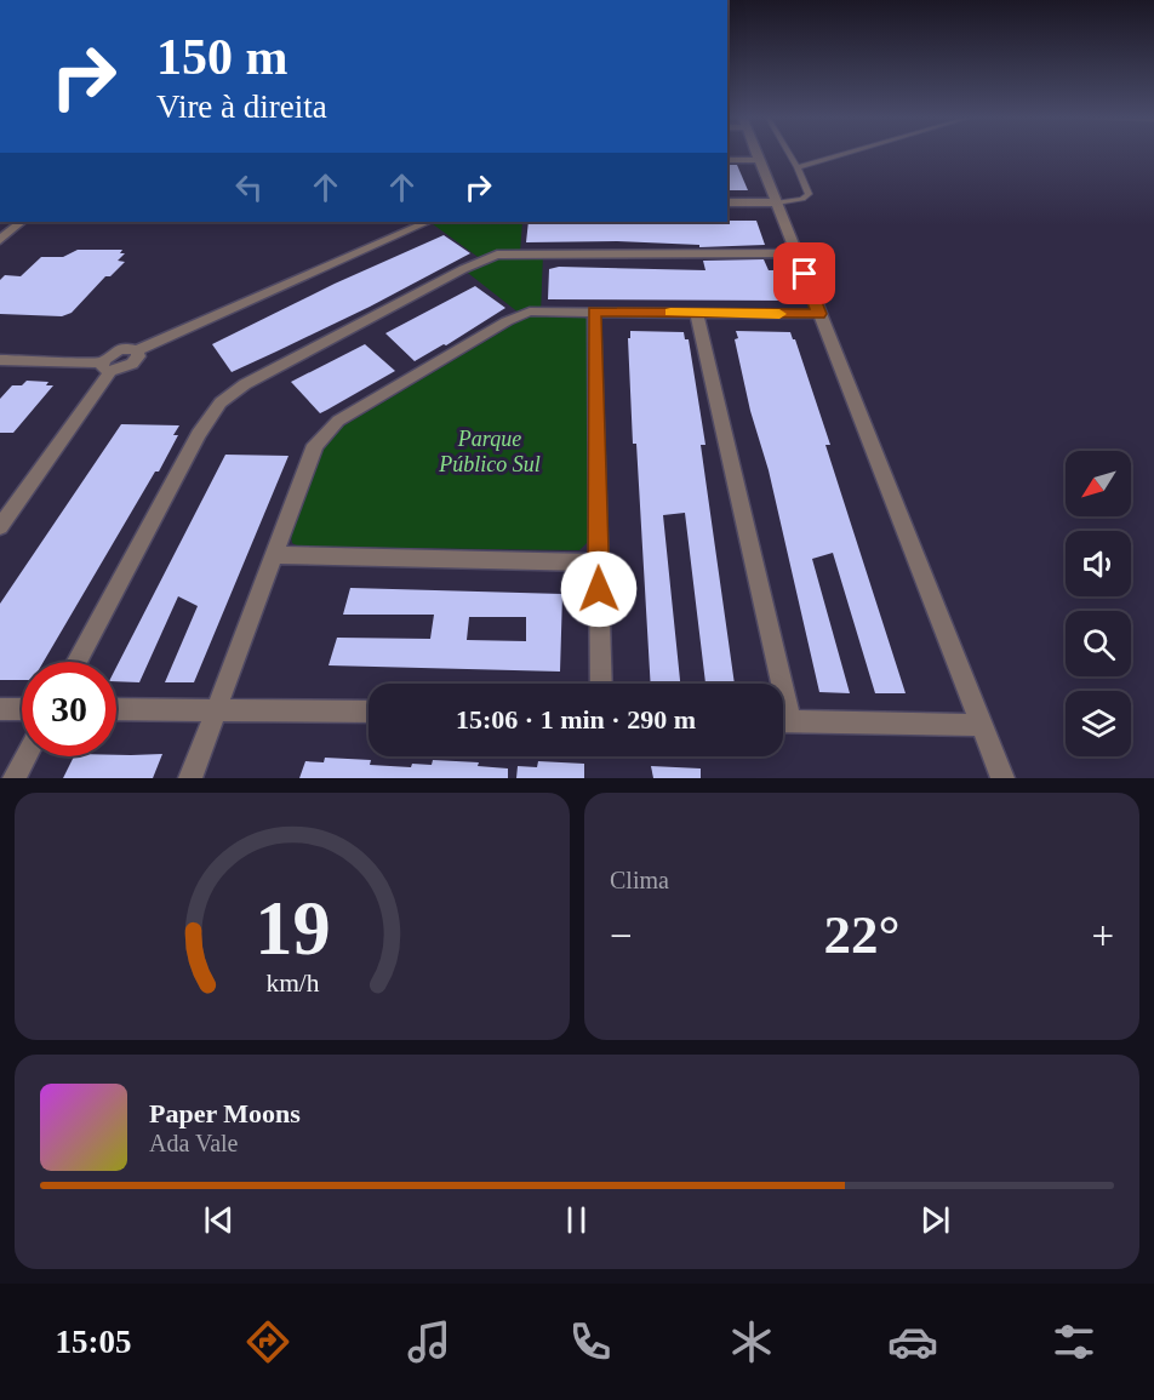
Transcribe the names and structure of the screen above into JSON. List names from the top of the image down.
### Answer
{
  "parks": ["Parque Público Sul"],
  "north": "bottom left",
  "page": {
    "turn": ["150 m", "Vire à direita"],
    "limit": "30",
    "trip": "15:06 · 1 min · 290 m",
    "tile": "Clima",
    "heat": ["−", "22°", "+"],
    "song": ["Paper Moons", "Ada Vale"],
    "tabs": "15:05",
    "gauge": ["19", "km/h"]
  }
}
